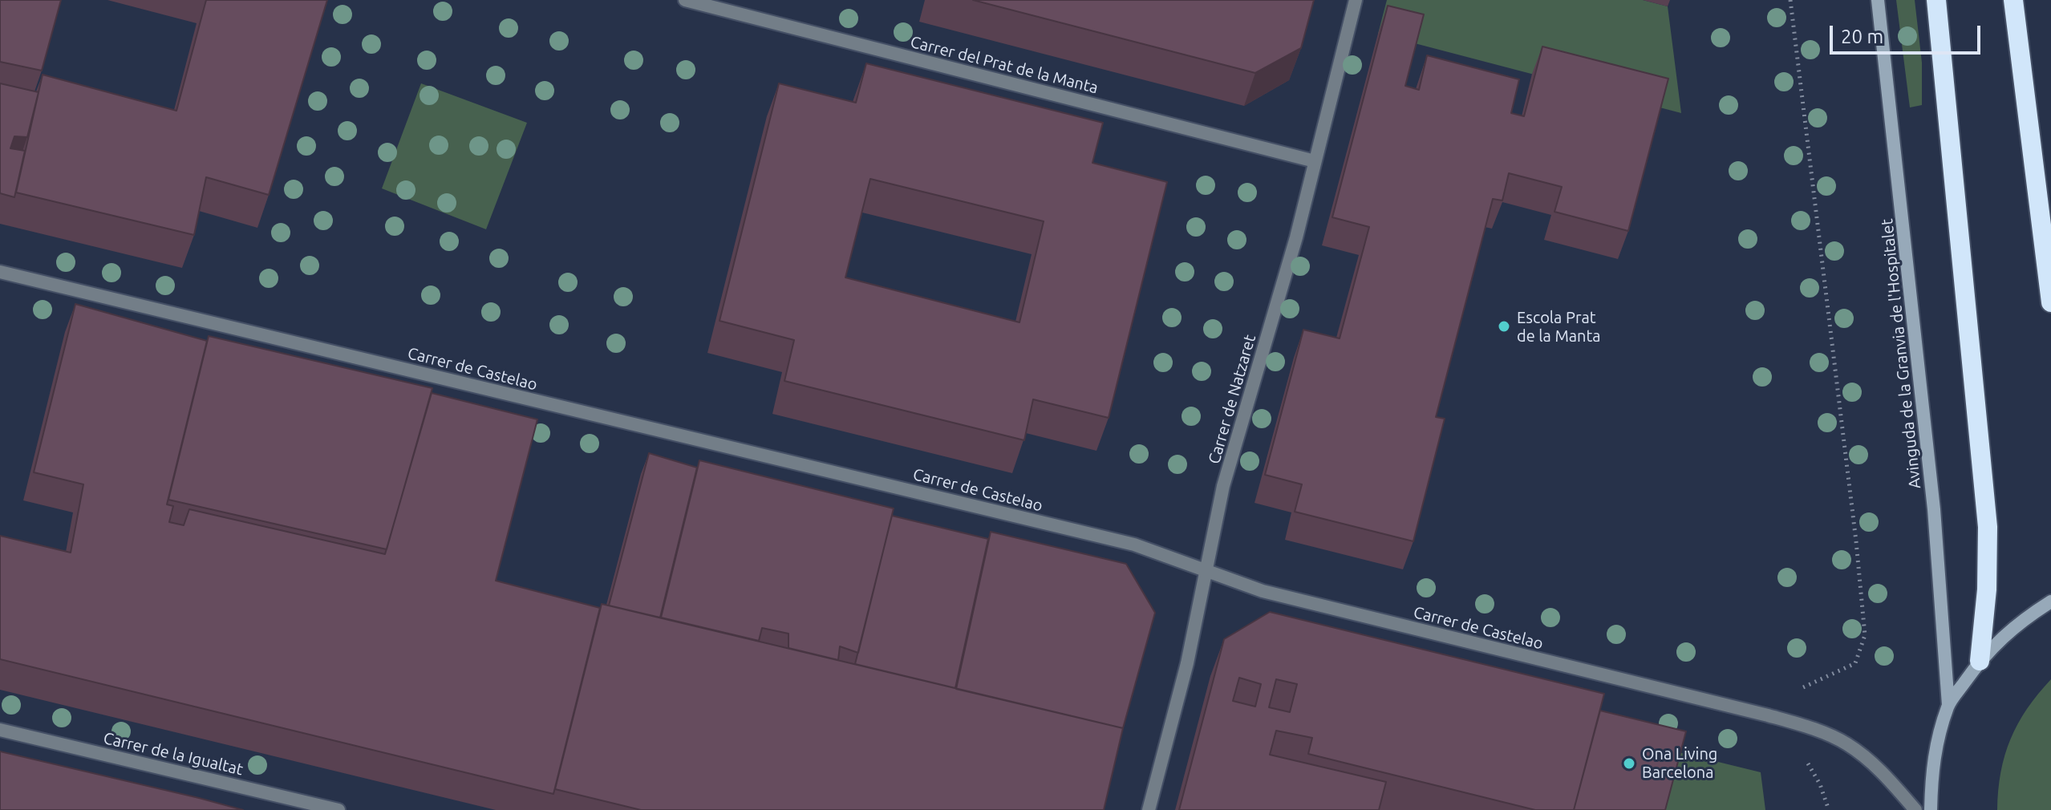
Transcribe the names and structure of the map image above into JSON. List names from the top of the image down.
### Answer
{
  "streets": {
    "main road": ["Avinguda de la Granvia de l'Hospitalet"],
    "street": [
      "Carrer del Prat de la Manta",
      "Carrer de Castelao",
      "Carrer de Natzaret",
      "Carrer de la Igualtat"
    ]
  },
  "crossings": [
    ["Carrer del Prat de la Manta", "Carrer de Natzaret"],
    ["Carrer de Castelao", "Carrer de Natzaret"]
  ],
  "places": ["Escola Prat de la Manta", "Ona Living Barcelona"],
  "scale_bar": "20 m"
}
